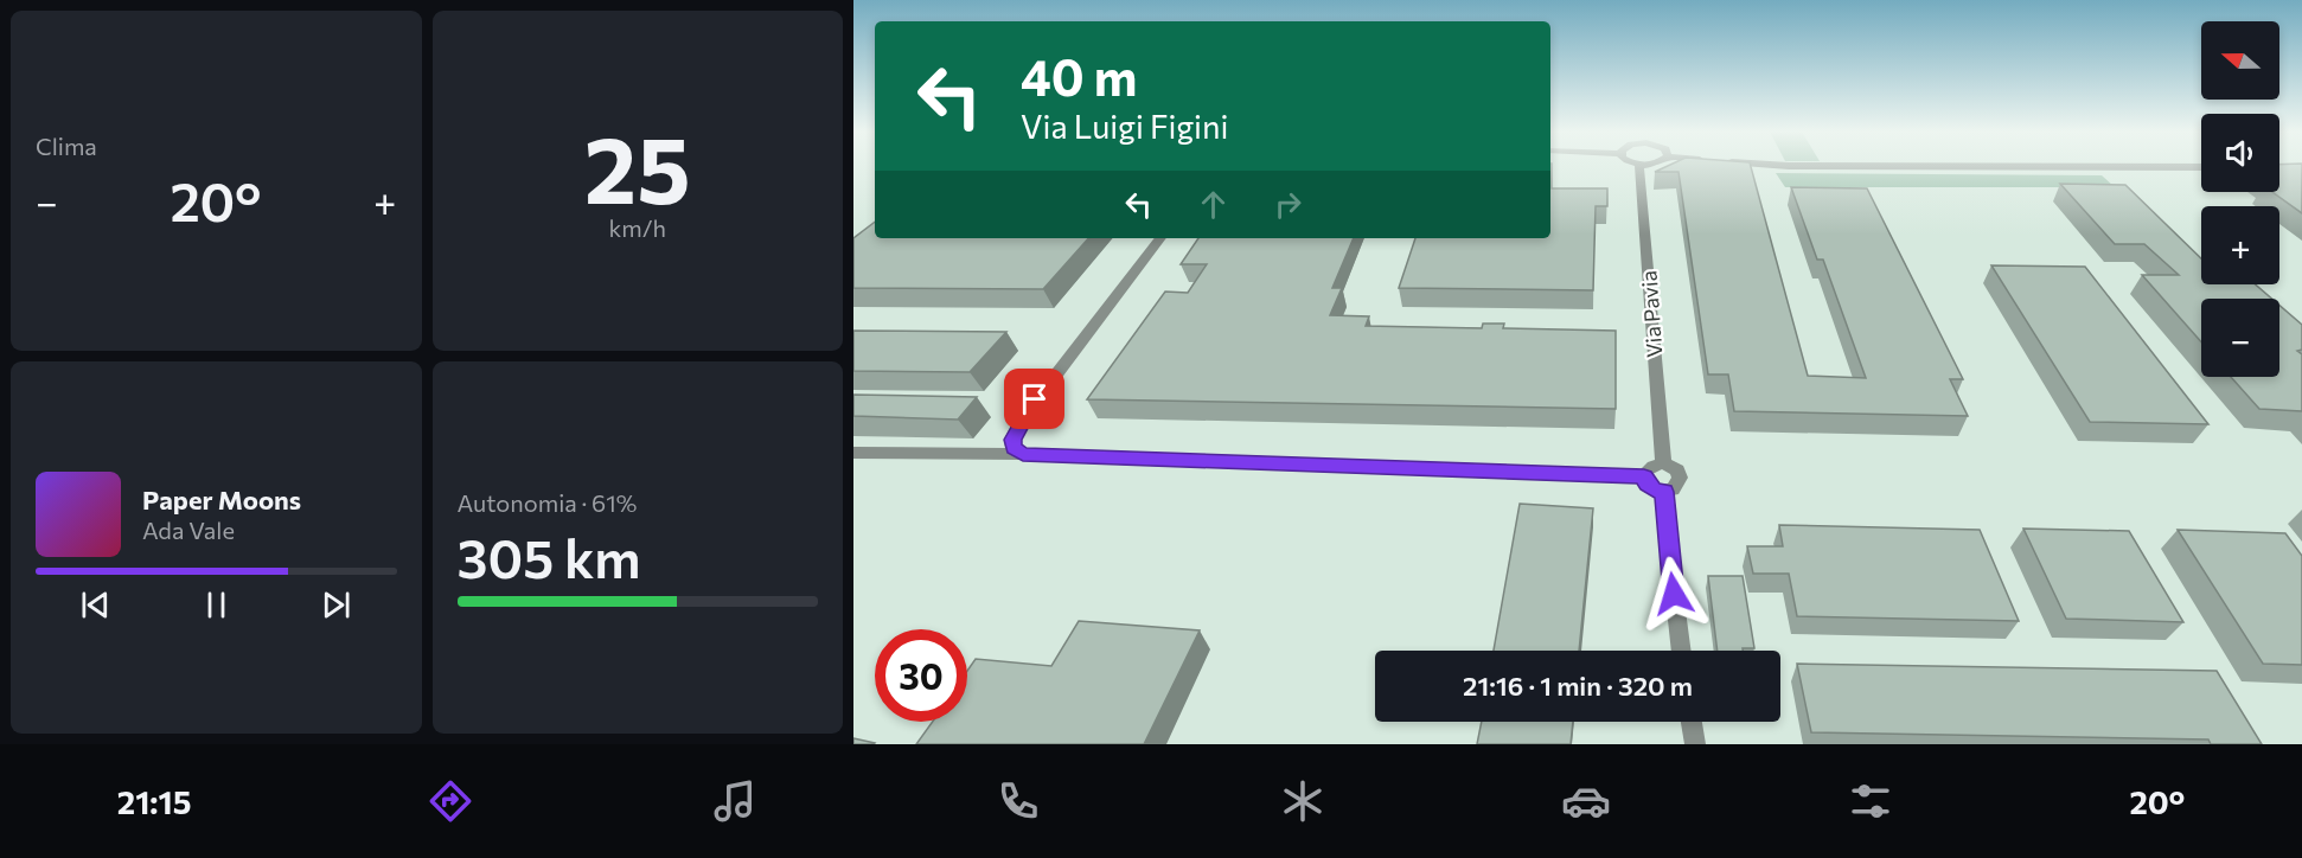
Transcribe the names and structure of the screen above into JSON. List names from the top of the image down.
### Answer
{
  "streets": {
    "street": ["Via Pavia"]
  },
  "north": "left",
  "page": {
    "tile": [
      "Clima",
      ["25", "km/h"],
      ["Autonomia · 61%", "305 km"]
    ],
    "map_buttons": ["+", "−"],
    "turn": ["40 m", "Via Luigi Figini"],
    "heat": ["−", "20°", "+"],
    "song": ["Paper Moons", "Ada Vale"],
    "limit": "30",
    "trip": "21:16 · 1 min · 320 m",
    "tabs": ["21:15", "20°"]
  }
}
